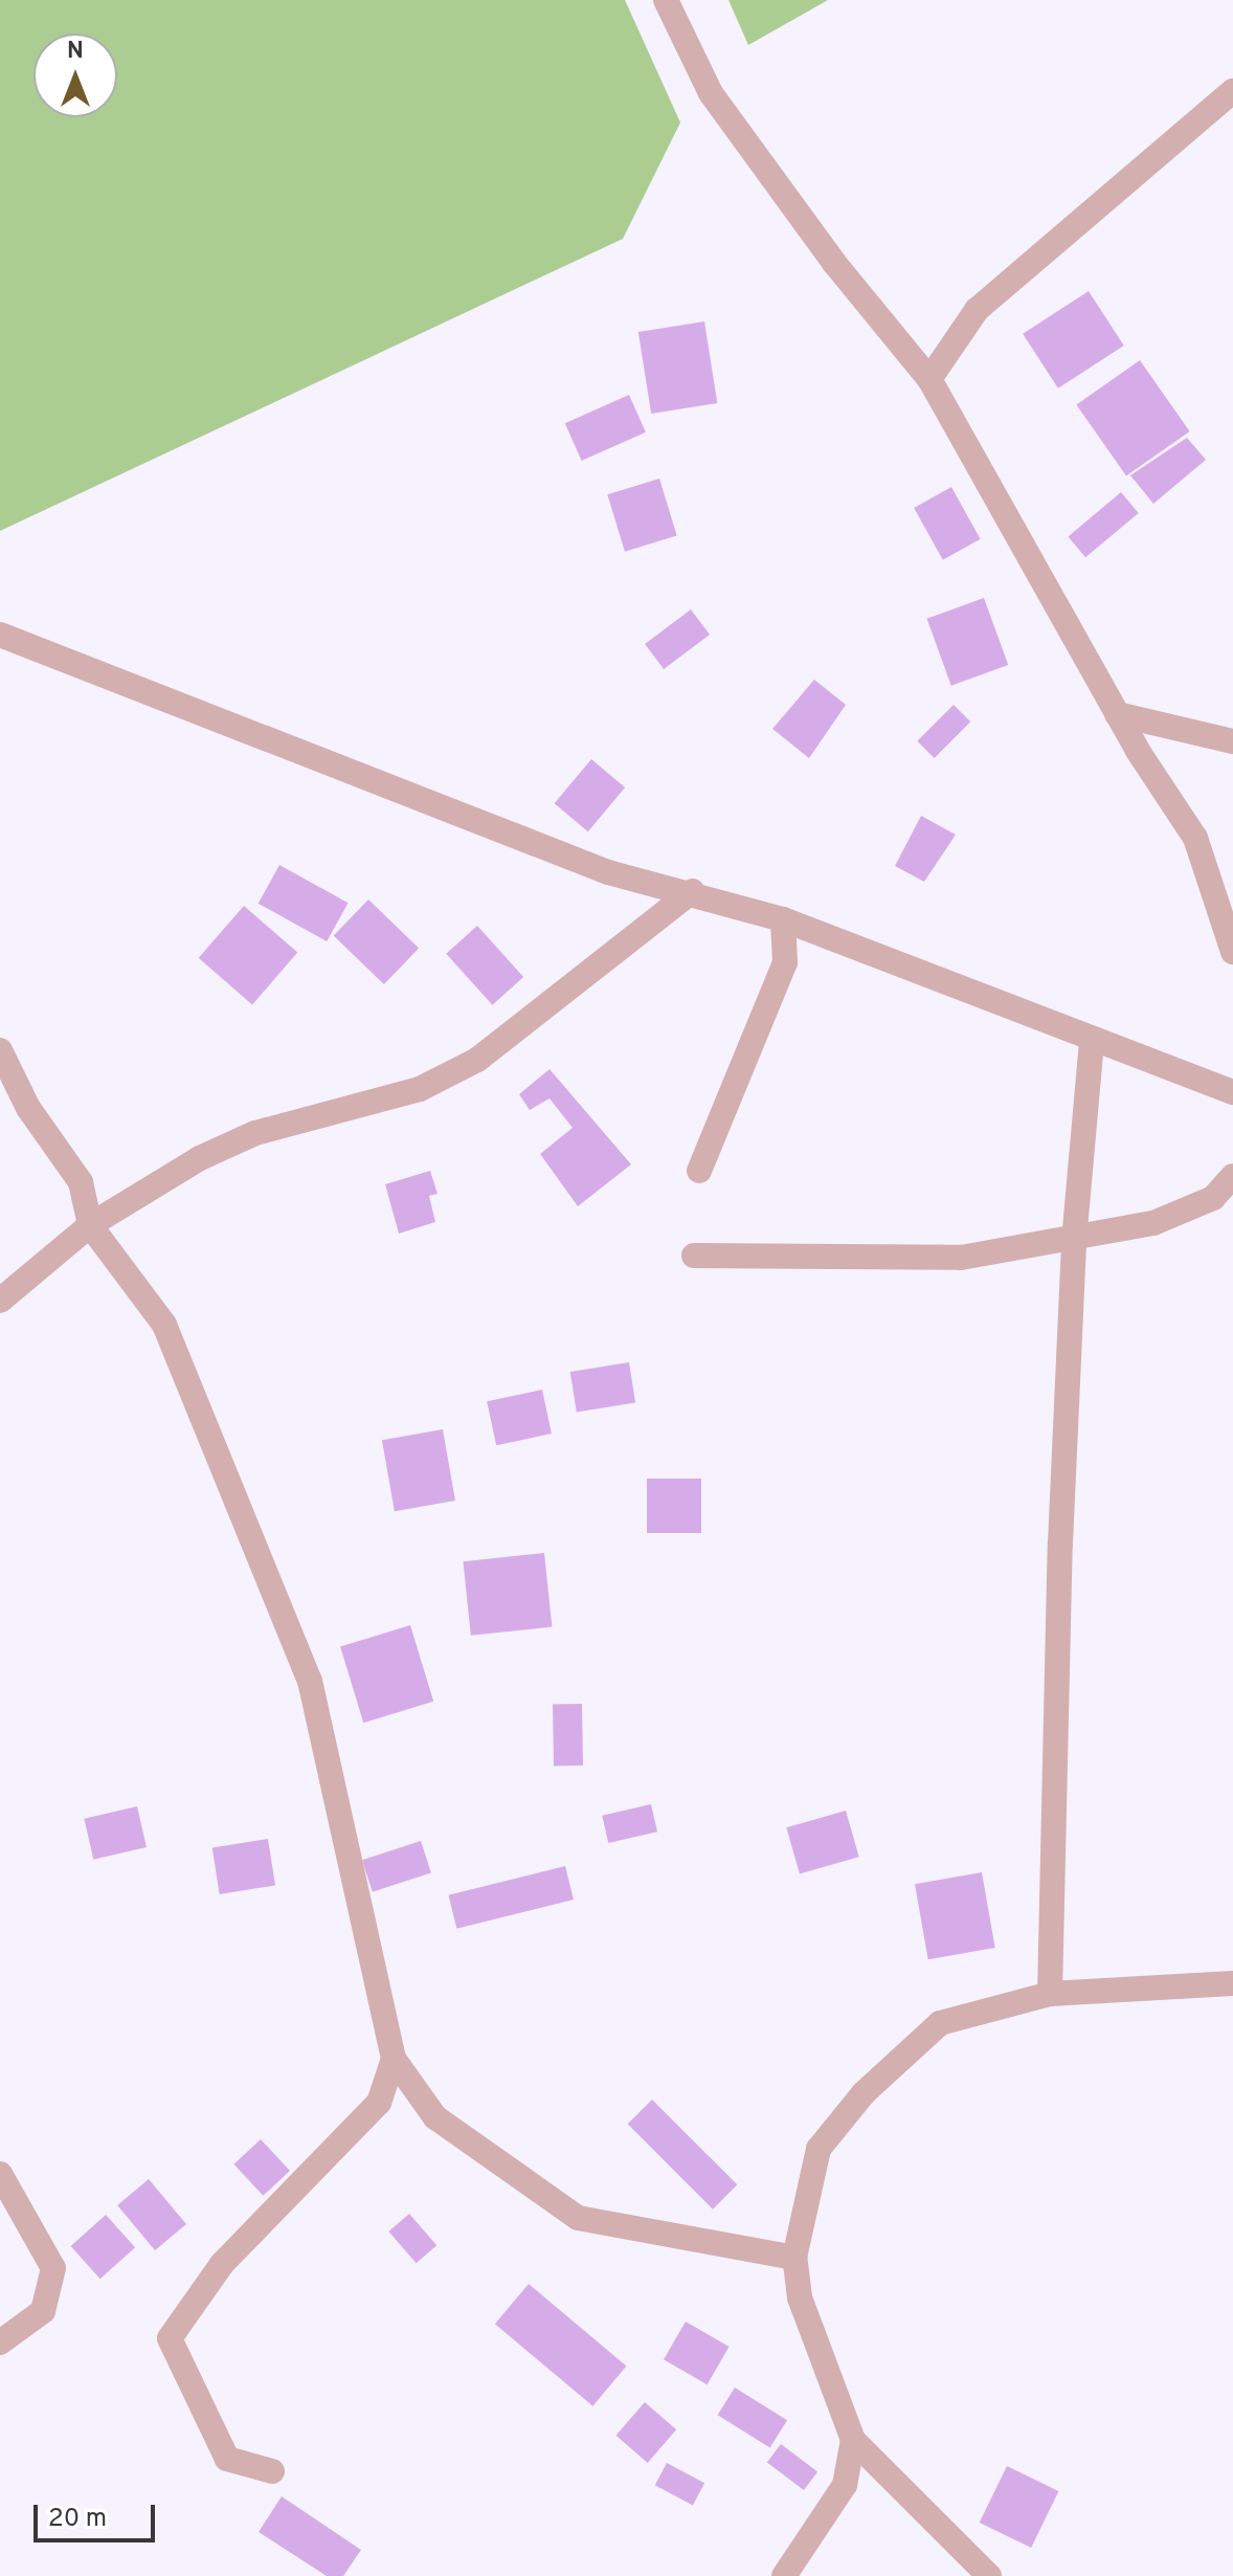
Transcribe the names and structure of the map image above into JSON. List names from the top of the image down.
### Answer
{
  "scale_bar": "20 m",
  "north": "top"
}
